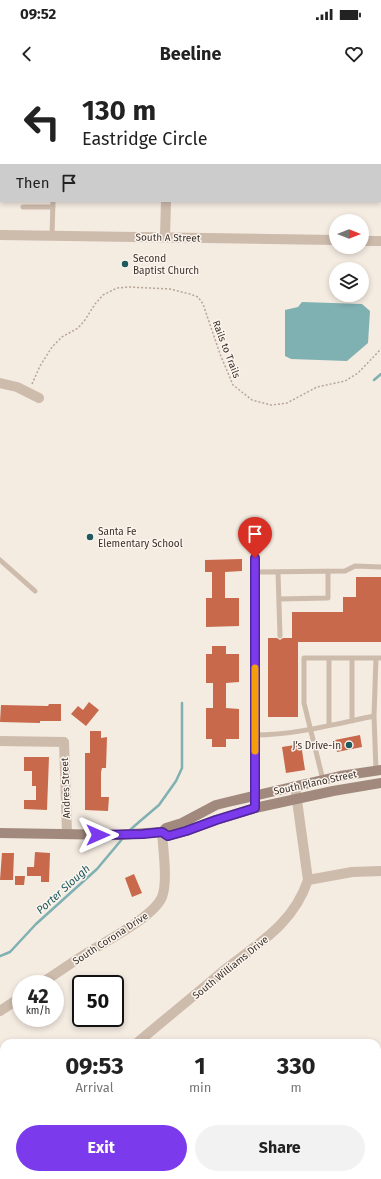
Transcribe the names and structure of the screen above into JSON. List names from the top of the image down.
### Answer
{
  "streets": {
    "main road": ["South Plano Street"],
    "street": [
      "South A Street",
      "Andres Street",
      "South Corona Drive",
      "South Williams Drive"
    ],
    "path": ["Rails to Trails"]
  },
  "crossings": [
    ["South Plano Street", "Andres Street"],
    ["South Plano Street", "South Corona Drive"]
  ],
  "water": ["Porter Slough"],
  "places": ["Second Baptist Church", "Santa Fe Elementary School", "J's Drive-in"],
  "north": "right",
  "page": {
    "status": "09:52",
    "header": "Beeline",
    "turn": ["130 m", "Eastridge Circle"],
    "then": "Then",
    "speed": "42 km/h",
    "limit": "50",
    "eta": [
      "09:53",
      "Arrival",
      "1",
      "min",
      "330",
      "m"
    ],
    "buttons": ["Exit", "Share"]
  }
}
